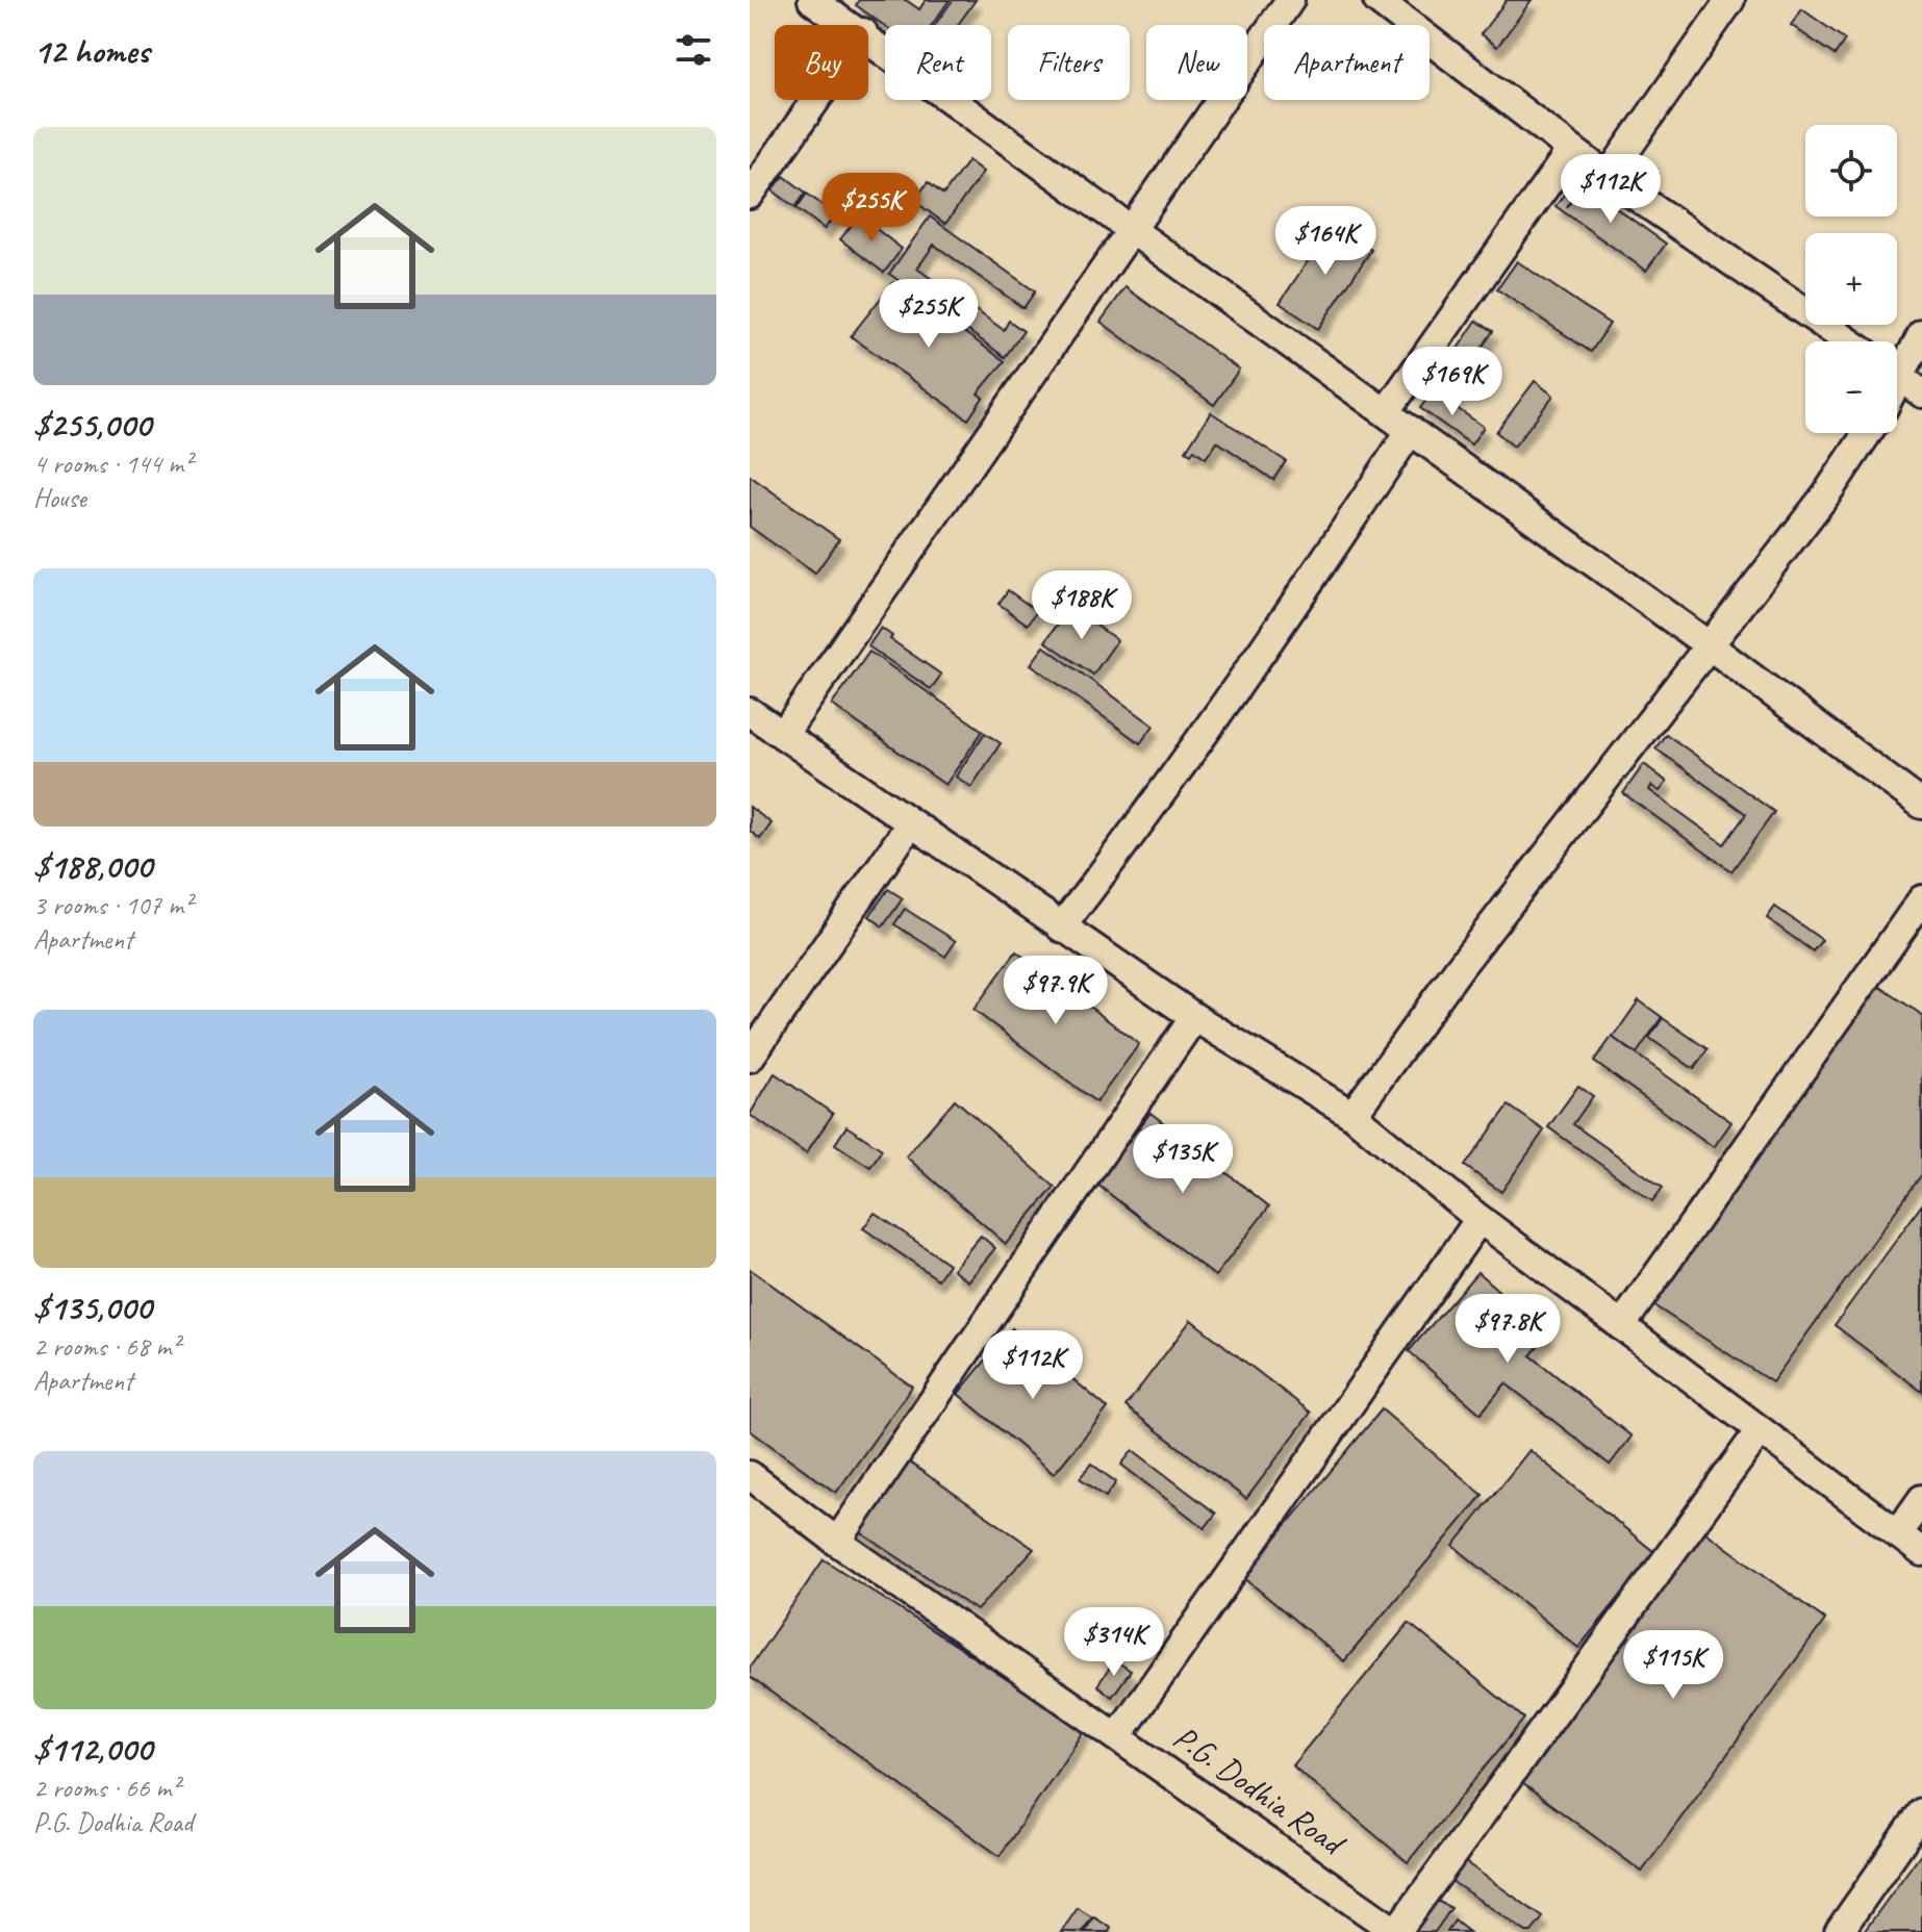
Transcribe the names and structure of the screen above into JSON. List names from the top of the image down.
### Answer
{
  "streets": {
    "street": ["P.G. Dodhia Road"]
  },
  "page": {
    "heading": "12 homes",
    "chip": [
      "Buy",
      "Rent",
      "Filters",
      "New",
      "Apartment"
    ],
    "list": [
      {
        "name": "$255,000",
        "note": "4 rooms · 144 m² · House"
      },
      {
        "name": "$188,000",
        "note": "3 rooms · 107 m² · Apartment"
      },
      {
        "name": "$135,000",
        "note": "2 rooms · 68 m² · Apartment"
      },
      {
        "name": "$112,000",
        "note": "2 rooms · 66 m² · P.G. Dodhia Road"
      }
    ],
    "map_buttons": ["+", "−"],
    "price": [
      "$112K",
      "$255K",
      "$164K",
      "$255K",
      "$169K",
      "$188K",
      "$97.9K",
      "$135K",
      "$97.8K",
      "$112K",
      "$314K",
      "$115K"
    ]
  }
}
